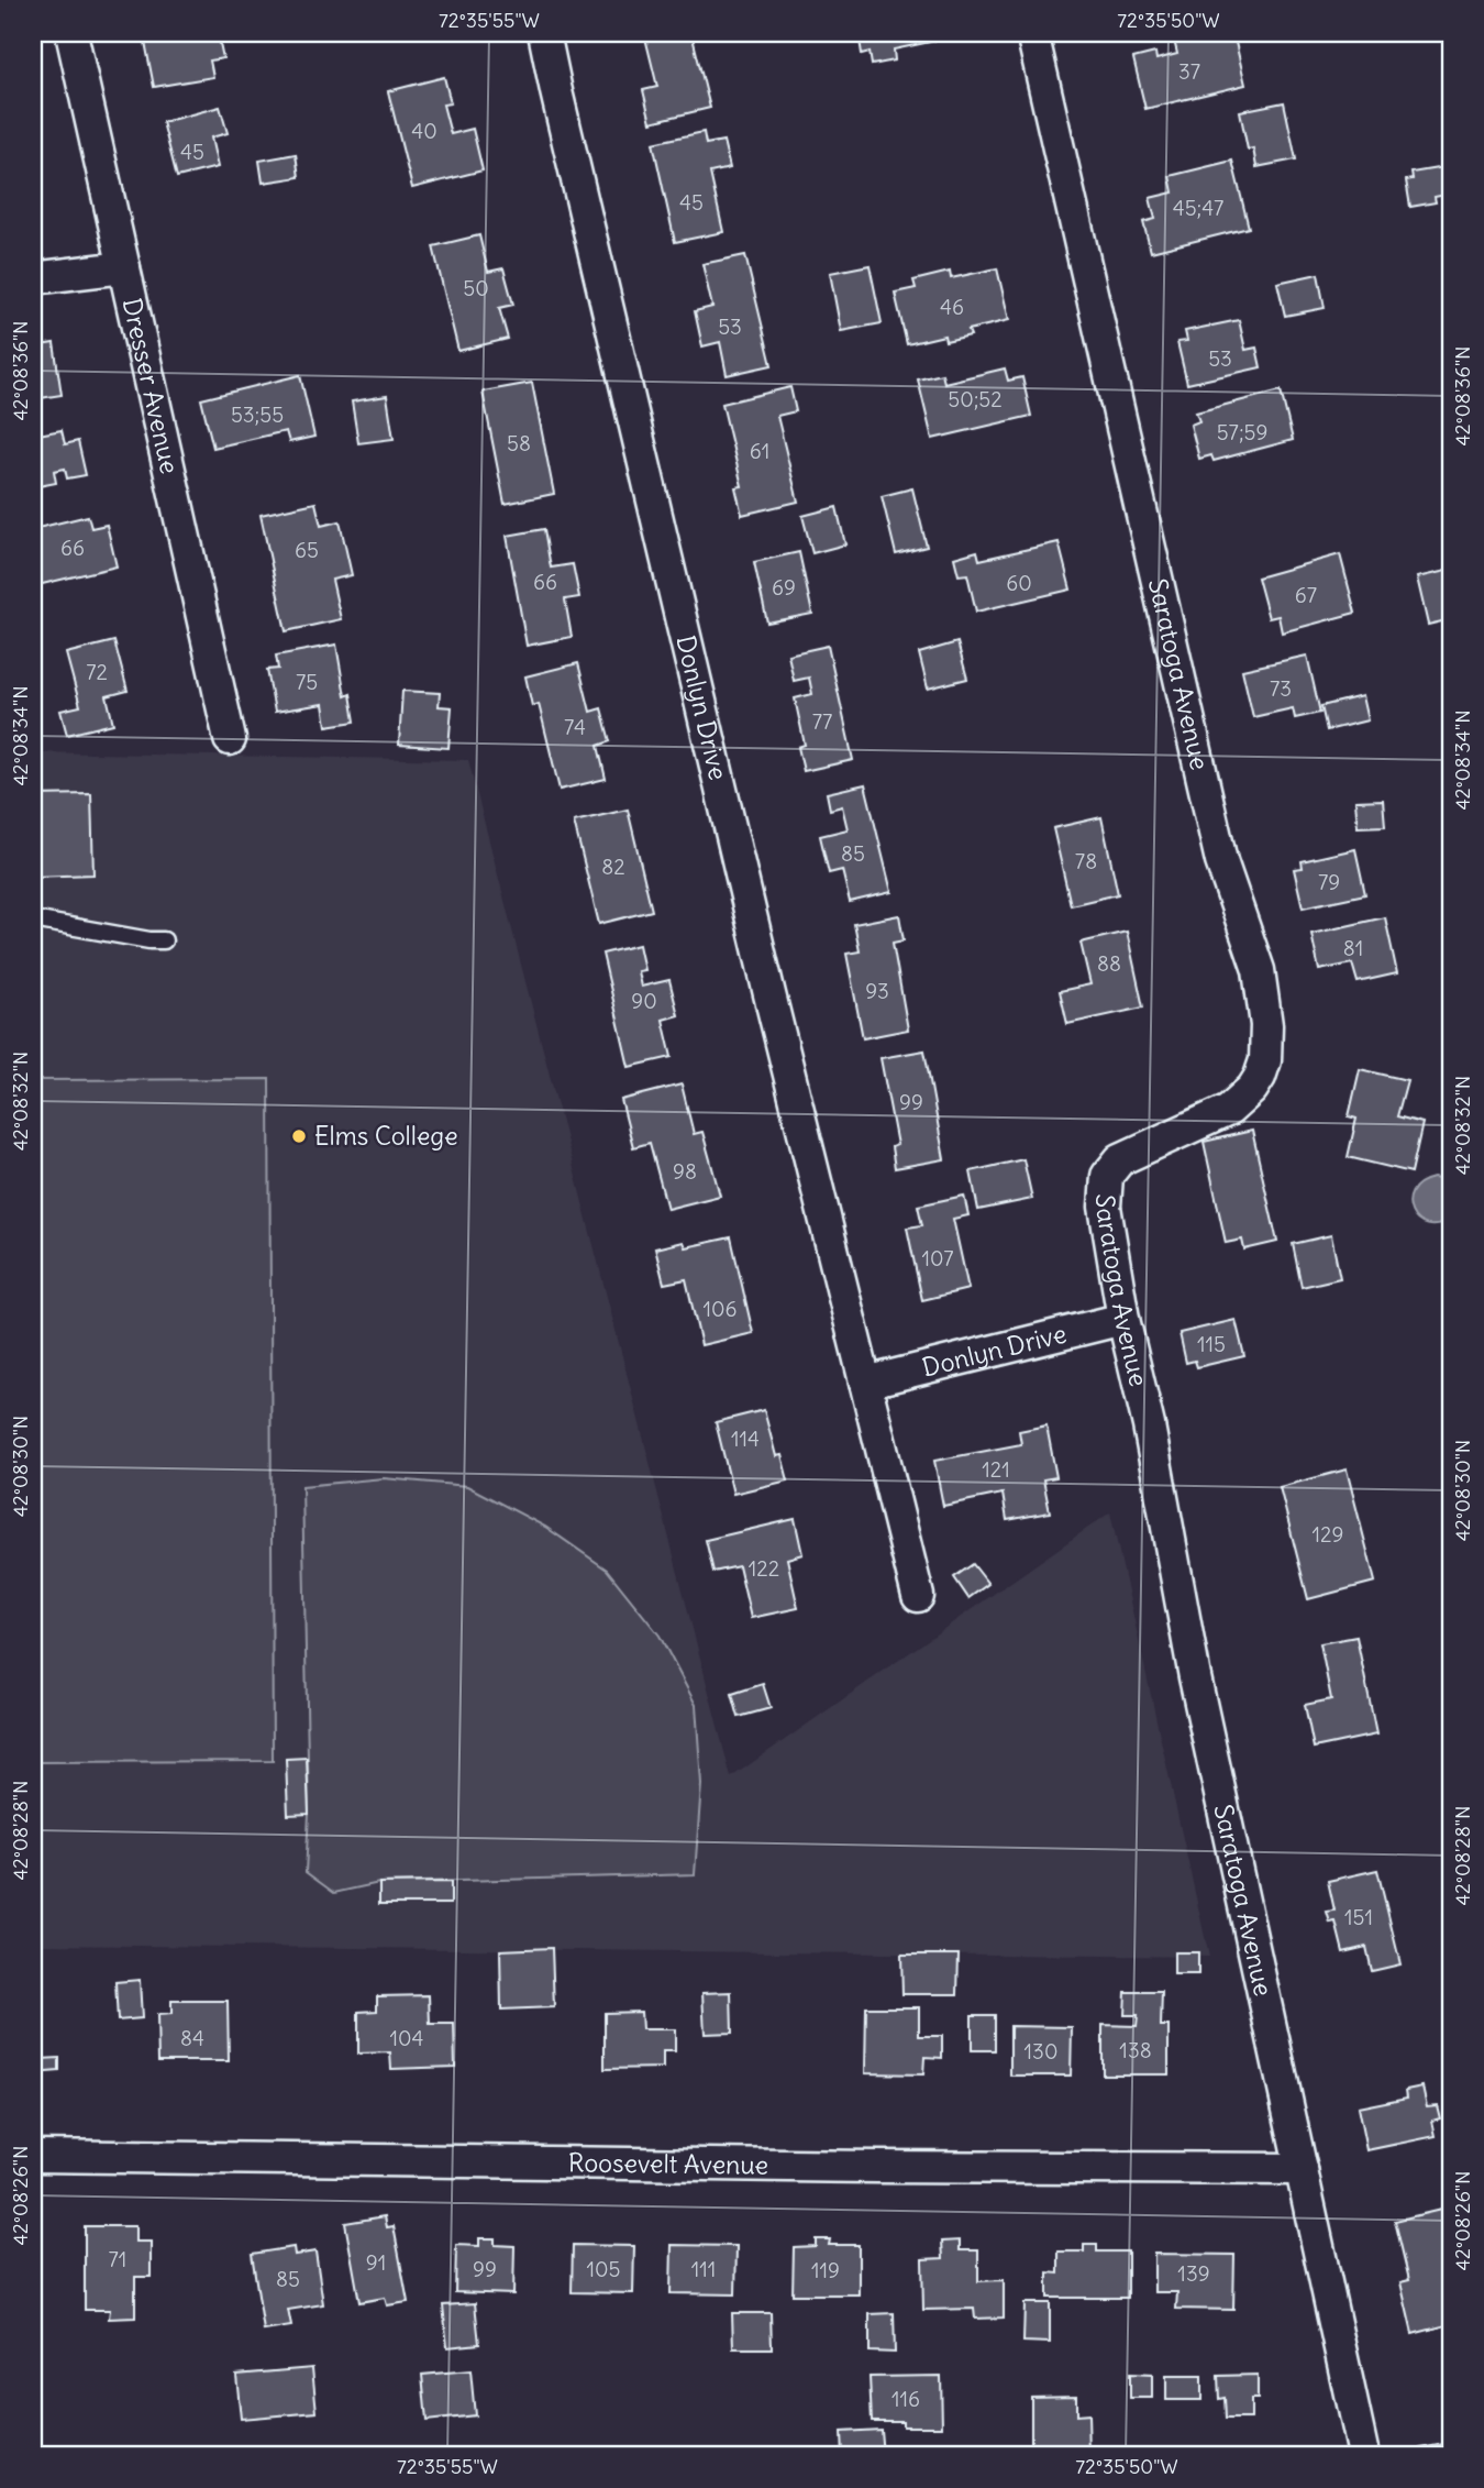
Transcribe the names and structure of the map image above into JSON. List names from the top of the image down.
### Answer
{
  "streets": {
    "street": [
      "Dresser Avenue",
      "Saratoga Avenue",
      "Donlyn Drive",
      "Roosevelt Avenue"
    ]
  },
  "crossings": [
    ["Saratoga Avenue", "Donlyn Drive"],
    ["Saratoga Avenue", "Roosevelt Avenue"]
  ],
  "places": ["Elms College"],
  "house_numbers": [
    "37",
    "40",
    "45",
    "45",
    "45;47",
    "50",
    "46",
    "53",
    "53",
    "50;52",
    "53;55",
    "57;59",
    "58",
    "61",
    "66",
    "65",
    "66",
    "60",
    "69",
    "67",
    "72",
    "75",
    "73",
    "77",
    "74",
    "85",
    "78",
    "82",
    "79",
    "81",
    "88",
    "93",
    "90",
    "99",
    "98",
    "107",
    "106",
    "115",
    "114",
    "121",
    "129",
    "122",
    "151",
    "84",
    "104",
    "138",
    "130",
    "71",
    "91",
    "99",
    "105",
    "111",
    "119",
    "139",
    "85",
    "116"
  ],
  "coordinates": [
    "72°35'55\"W",
    "72°35'50\"W",
    "42°08'36\"N",
    "42°08'34\"N",
    "42°08'32\"N",
    "42°08'30\"N",
    "42°08'28\"N",
    "42°08'26\"N"
  ]
}
